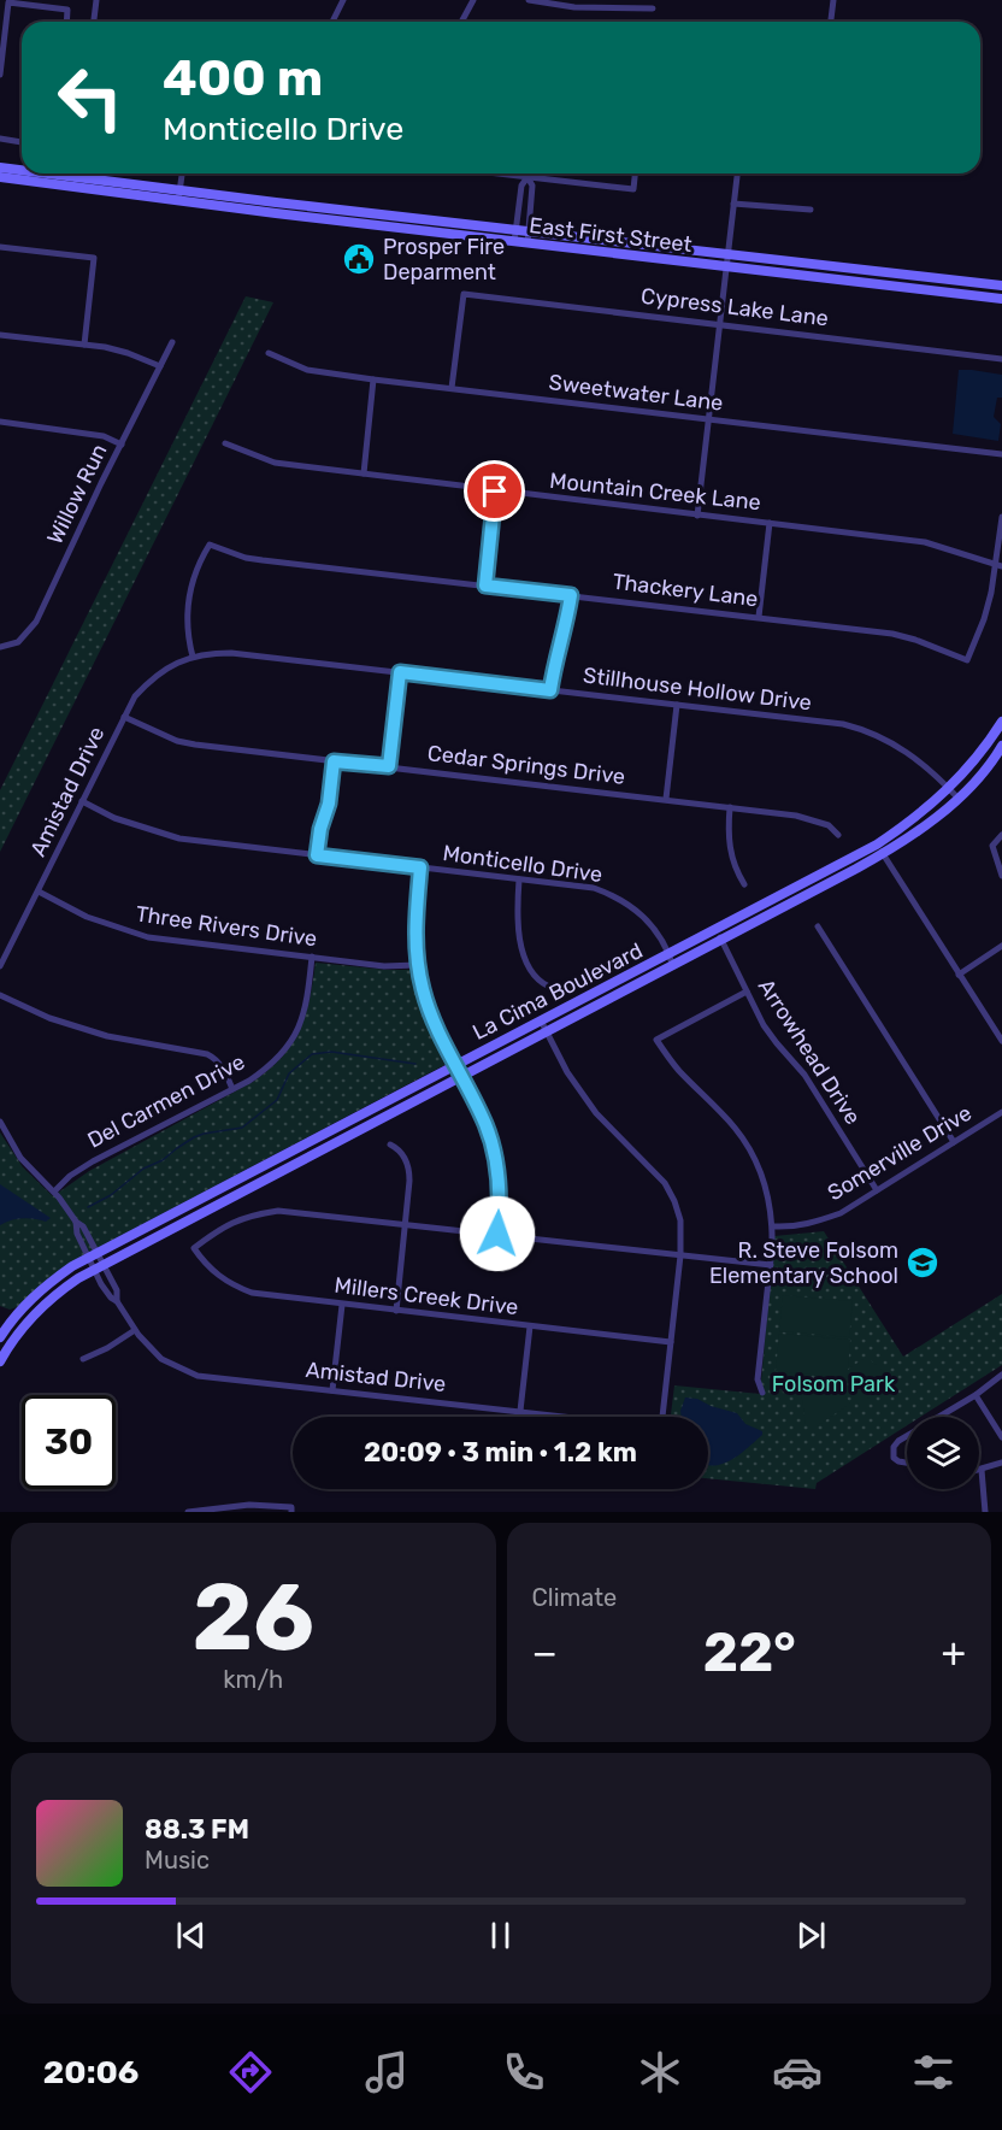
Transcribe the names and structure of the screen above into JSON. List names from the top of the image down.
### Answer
{
  "streets": {
    "street": [
      "East First Street",
      "Cypress Lake Lane",
      "Sweetwater Lane",
      "Mountain Creek Lane",
      "Willow Run",
      "Thackery Lane",
      "Stillhouse Hollow Drive",
      "Cedar Springs Drive",
      "Amistad Drive",
      "Monticello Drive",
      "Three Rivers Drive",
      "La Cima Boulevard",
      "Arrowhead Drive",
      "Del Carmen Drive",
      "Somerville Drive",
      "Millers Creek Drive"
    ]
  },
  "crossings": [
    ["Cypress Lake Lane", "Sweetwater Lane"],
    ["Mountain Creek Lane", "Thackery Lane"],
    ["Thackery Lane", "Stillhouse Hollow Drive"],
    ["Thackery Lane", "Amistad Drive"],
    ["Stillhouse Hollow Drive", "Amistad Drive"],
    ["Stillhouse Hollow Drive", "La Cima Boulevard"],
    ["Cedar Springs Drive", "Amistad Drive"],
    ["Amistad Drive", "Monticello Drive"],
    ["Amistad Drive", "Three Rivers Drive"],
    ["Amistad Drive", "La Cima Boulevard"],
    ["Amistad Drive", "Del Carmen Drive"],
    ["Amistad Drive", "Millers Creek Drive"],
    ["Monticello Drive", "La Cima Boulevard"],
    ["Three Rivers Drive", "Del Carmen Drive"],
    ["La Cima Boulevard", "Arrowhead Drive"],
    ["Arrowhead Drive", "Somerville Drive"]
  ],
  "parks": ["Folsom Park"],
  "places": {
    "public building": ["Prosper Fire Deparment"],
    "school or university": ["R. Steve Folsom Elementary School"]
  },
  "page": {
    "turn": ["400 m", "Monticello Drive"],
    "limit": "30",
    "trip": "20:09 · 3 min · 1.2 km",
    "tile": [
      ["26", "km/h"],
      "Climate"
    ],
    "heat": ["−", "22°", "+"],
    "song": ["88.3 FM", "Music"],
    "tabs": "20:06"
  }
}
